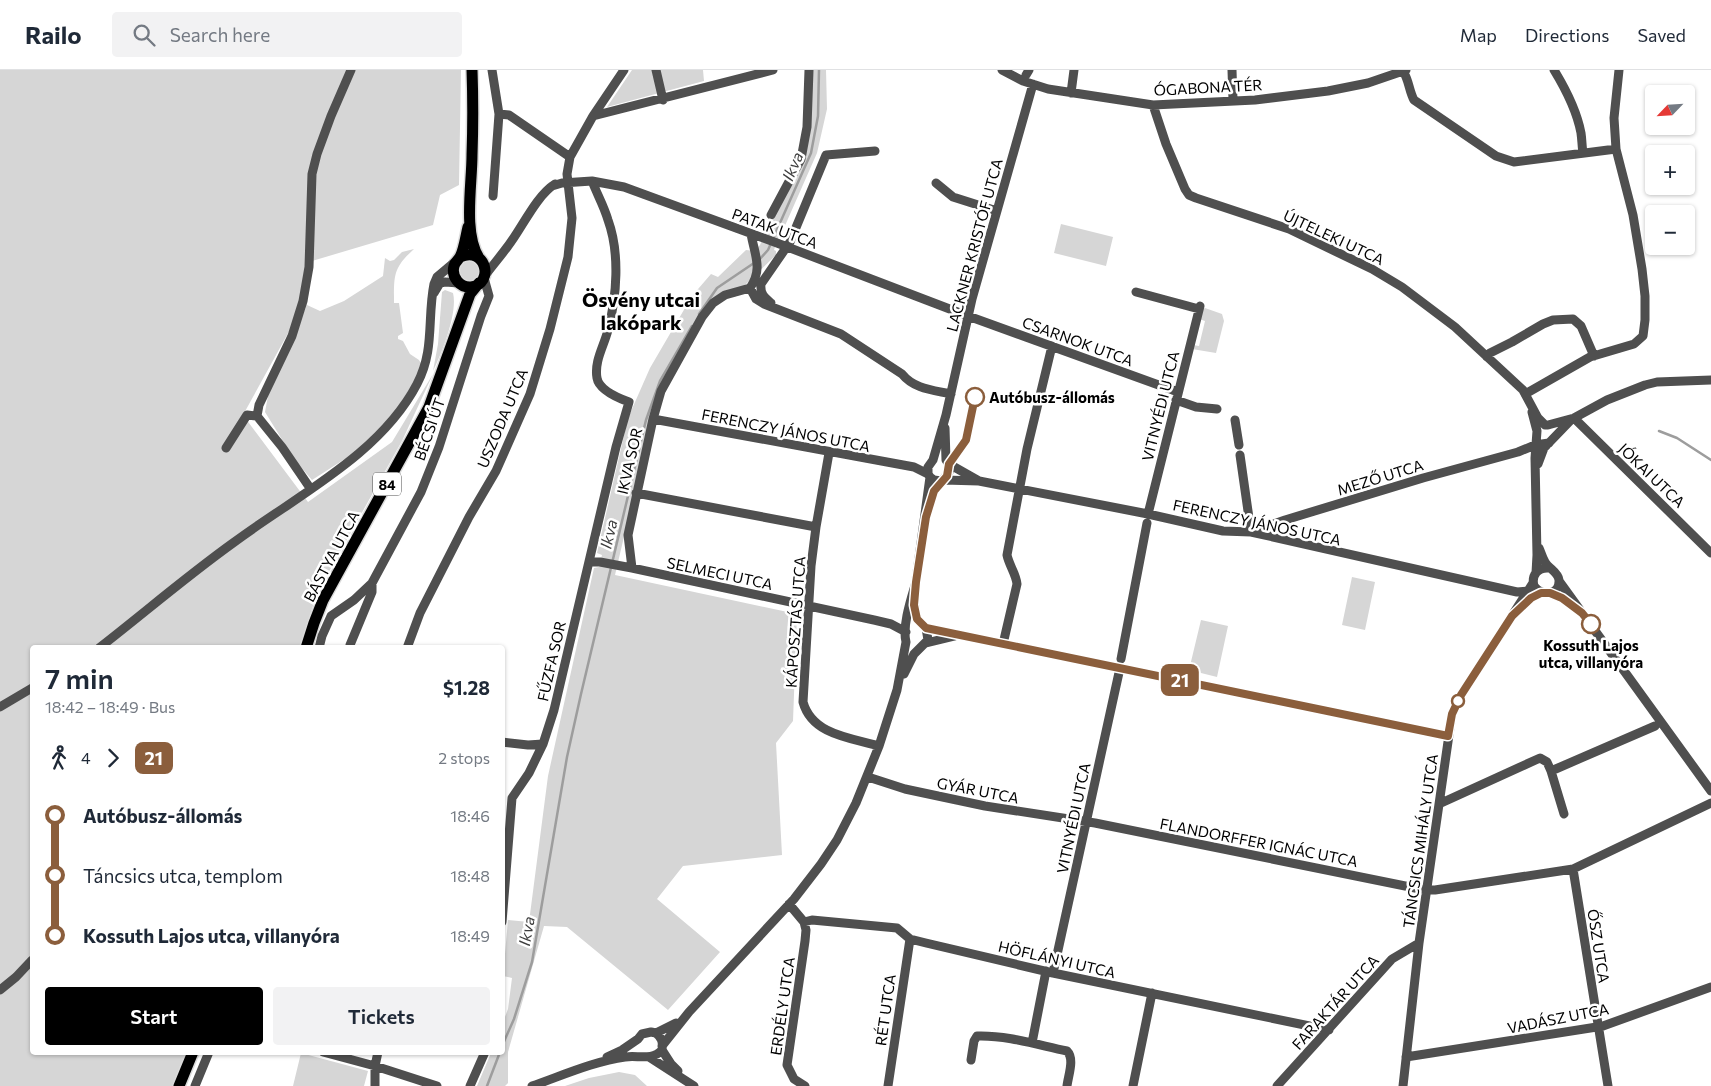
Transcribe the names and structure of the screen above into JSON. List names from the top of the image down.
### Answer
{
  "streets": {
    "main road": ["84", "BÁSTYA UTCA"],
    "street": [
      "ÓGABONA TÉR",
      "PATAK UTCA",
      "ÚJTELEKI UTCA",
      "LACKNER KRISTÓF UTCA",
      "CSARNOK UTCA",
      "VITNYÉDI UTCA",
      "USZODA UTCA",
      "BÉCSI ÚT",
      "FERENCZY JÁNOS UTCA",
      "IKVA SOR",
      "JÓKAI UTCA",
      "MEZŐ UTCA",
      "SELMECI UTCA",
      "KÁPOSZTÁS UTCA",
      "FŰZFA SOR",
      "GYÁR UTCA",
      "TÁNCSICS MIHÁLY UTCA",
      "FLANDORFFER IGNÁC UTCA",
      "ŐSZ UTCA",
      "HÖFLÁNYI UTCA",
      "FARAKTÁR UTCA",
      "ERDÉLY UTCA",
      "RÉT UTCA",
      "VADÁSZ UTCA"
    ]
  },
  "crossings": [
    ["ÓGABONA TÉR", "ÚJTELEKI UTCA"],
    ["ÓGABONA TÉR", "LACKNER KRISTÓF UTCA"],
    ["PATAK UTCA", "LACKNER KRISTÓF UTCA"],
    ["PATAK UTCA", "CSARNOK UTCA"],
    ["PATAK UTCA", "USZODA UTCA"],
    ["PATAK UTCA", "FŰZFA SOR"],
    ["ÚJTELEKI UTCA", "MEZŐ UTCA"],
    ["LACKNER KRISTÓF UTCA", "CSARNOK UTCA"],
    ["LACKNER KRISTÓF UTCA", "FERENCZY JÁNOS UTCA"],
    ["LACKNER KRISTÓF UTCA", "SELMECI UTCA"],
    ["LACKNER KRISTÓF UTCA", "KÁPOSZTÁS UTCA"],
    ["LACKNER KRISTÓF UTCA", "GYÁR UTCA"],
    ["CSARNOK UTCA", "VITNYÉDI UTCA"],
    ["VITNYÉDI UTCA", "FERENCZY JÁNOS UTCA"],
    ["VITNYÉDI UTCA", "GYÁR UTCA"],
    ["VITNYÉDI UTCA", "FLANDORFFER IGNÁC UTCA"],
    ["VITNYÉDI UTCA", "HÖFLÁNYI UTCA"],
    ["BÉCSI ÚT", "84"],
    ["BÉCSI ÚT", "BÁSTYA UTCA"],
    ["FERENCZY JÁNOS UTCA", "IKVA SOR"],
    ["FERENCZY JÁNOS UTCA", "MEZŐ UTCA"],
    ["FERENCZY JÁNOS UTCA", "KÁPOSZTÁS UTCA"],
    ["FERENCZY JÁNOS UTCA", "TÁNCSICS MIHÁLY UTCA"],
    ["IKVA SOR", "SELMECI UTCA"],
    ["84", "BÁSTYA UTCA"],
    ["SELMECI UTCA", "KÁPOSZTÁS UTCA"],
    ["SELMECI UTCA", "FŰZFA SOR"],
    ["GYÁR UTCA", "FLANDORFFER IGNÁC UTCA"],
    ["TÁNCSICS MIHÁLY UTCA", "FLANDORFFER IGNÁC UTCA"],
    ["TÁNCSICS MIHÁLY UTCA", "FARAKTÁR UTCA"],
    ["TÁNCSICS MIHÁLY UTCA", "VADÁSZ UTCA"],
    ["FLANDORFFER IGNÁC UTCA", "ŐSZ UTCA"],
    ["ŐSZ UTCA", "VADÁSZ UTCA"],
    ["HÖFLÁNYI UTCA", "FARAKTÁR UTCA"],
    ["HÖFLÁNYI UTCA", "ERDÉLY UTCA"],
    ["HÖFLÁNYI UTCA", "RÉT UTCA"]
  ],
  "districts": ["Ösvény utcai lakópark"],
  "water": ["Ikva"],
  "places": ["Autóbusz-állomás", "Kossuth Lajos utca, villanyóra"],
  "lines": ["bus line 21"],
  "north": "bottom left",
  "page": {
    "header": "Railo",
    "search": "Search here",
    "nav": ["Map", "Directions", "Saved"],
    "on_map": "21",
    "map_buttons": ["+", "−"],
    "heading": ["7 min", "18:42 – 18:49 · Bus", "$1.28"],
    "legs": ["4", "21", "2 stops"],
    "list": [
      {
        "name": "Autóbusz-állomás",
        "value": "18:46"
      },
      {
        "name": "Táncsics utca, templom",
        "value": "18:48"
      },
      {
        "name": "Kossuth Lajos utca, villanyóra",
        "value": "18:49"
      }
    ],
    "buttons": ["Start", "Tickets"]
  }
}
